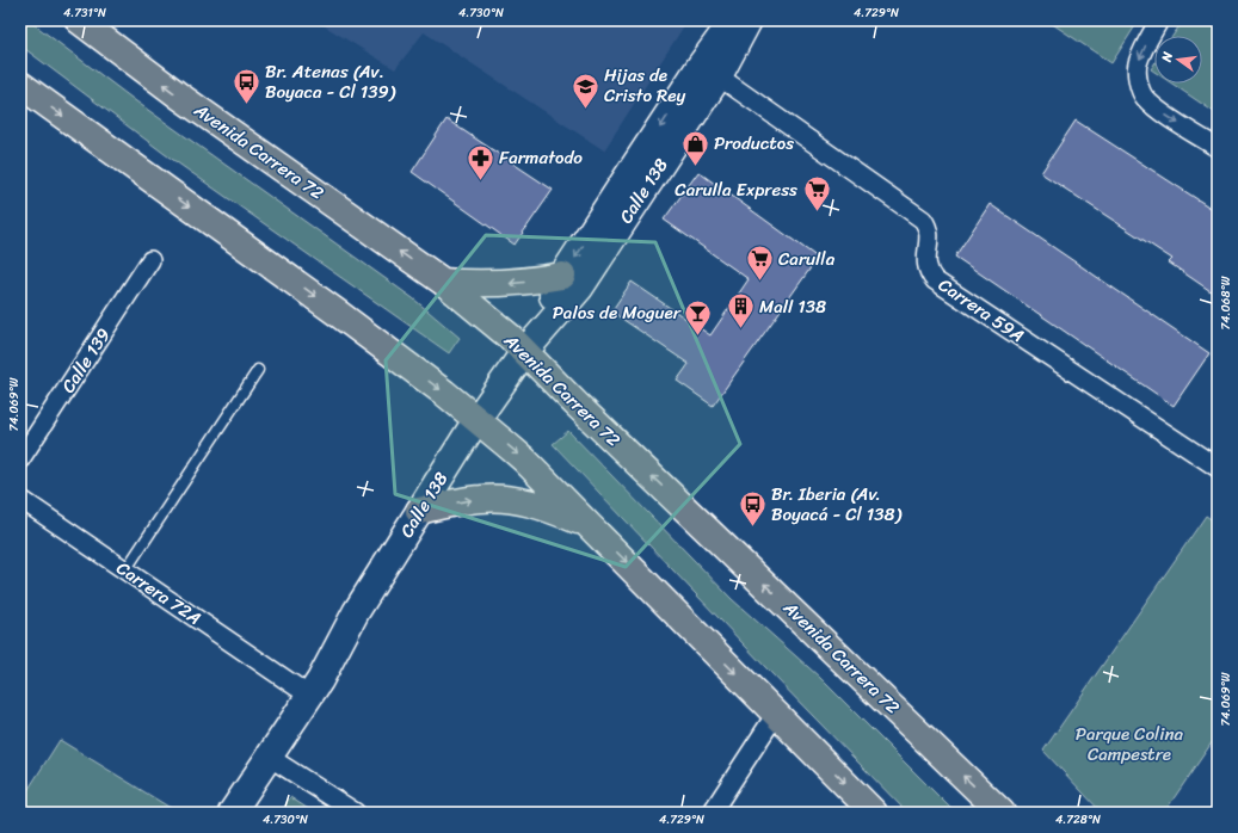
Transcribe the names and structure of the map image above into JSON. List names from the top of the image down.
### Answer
{
  "streets": {
    "highway": ["Avenida Carrera 72"],
    "main road": ["Calle 138"],
    "street": ["Carrera 59A", "Calle 139", "Carrera 72A"]
  },
  "crossings": [
    ["Avenida Carrera 72", "Calle 138"],
    ["Calle 138", "Carrera 59A"],
    ["Calle 138", "Carrera 72A"]
  ],
  "parks": ["Parque Colina Campestre"],
  "places": {
    "bus stop": ["Br. Atenas (Av. Boyaca - Cl 139)", "Br. Iberia (Av. Boyacá - Cl 138)"],
    "school or university": ["Hijas de Cristo Rey"],
    "shop": ["Productos"],
    "pharmacy": ["Farmatodo"],
    "supermarket": ["Carulla Express", "Carulla"],
    "building": ["Mall 138"],
    "bar": ["Palos de Moguer"]
  },
  "north": "left",
  "coordinates": [
    "4.731°N",
    "4.730°N",
    "4.729°N",
    "74.068°W",
    "74.069°W",
    "4.728°N"
  ]
}
